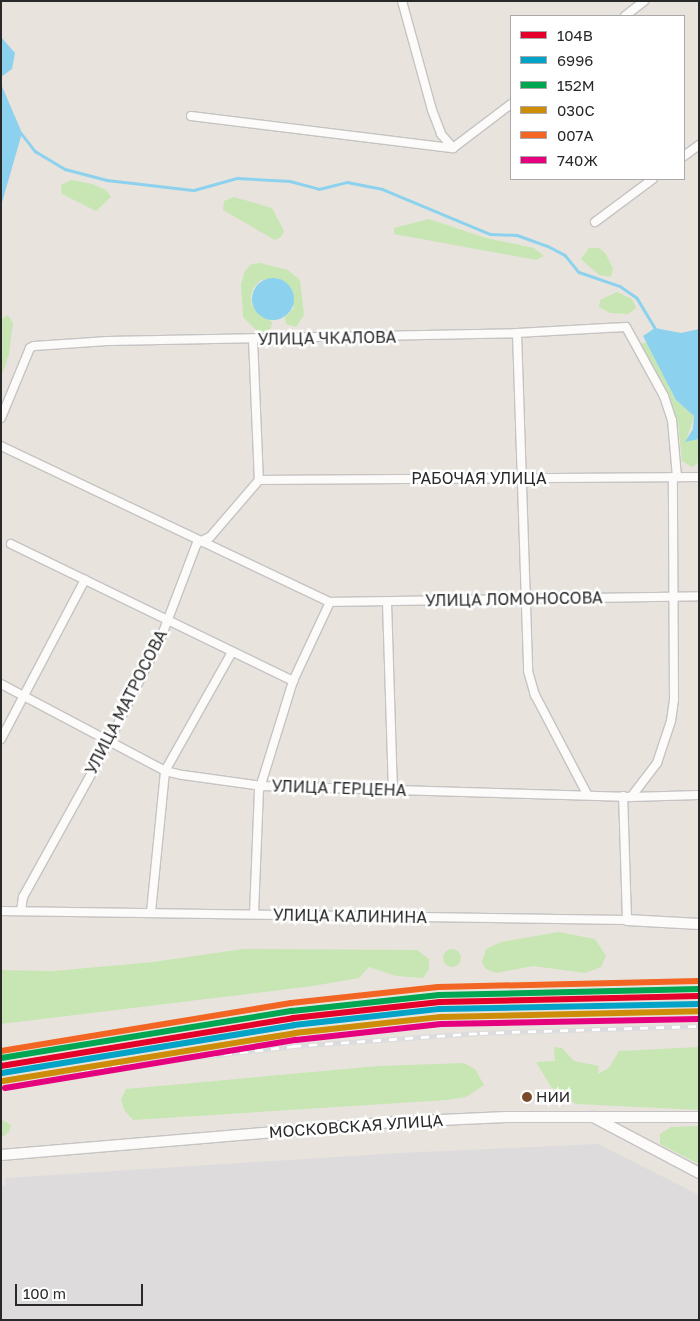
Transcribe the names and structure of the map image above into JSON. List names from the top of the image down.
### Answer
{
  "streets": {
    "street": [
      "УЛИЦА ЧКАЛОВА",
      "РАБОЧАЯ УЛИЦА",
      "УЛИЦА ЛОМОНОСОВА",
      "УЛИЦА МАТРОСОВА",
      "УЛИЦА ГЕРЦЕНА",
      "УЛИЦА КАЛИНИНА",
      "МОСКОВСКАЯ УЛИЦА"
    ]
  },
  "crossings": [
    ["УЛИЦА ЧКАЛОВА", "РАБОЧАЯ УЛИЦА"],
    ["РАБОЧАЯ УЛИЦА", "УЛИЦА МАТРОСОВА"],
    ["УЛИЦА МАТРОСОВА", "УЛИЦА ГЕРЦЕНА"],
    ["УЛИЦА МАТРОСОВА", "УЛИЦА КАЛИНИНА"]
  ],
  "places": ["НИИ"],
  "lines": [
    "transit line 007А",
    "transit line 152М",
    "transit line 104В",
    "transit line 6996",
    "transit line 030C",
    "transit line 740Ж"
  ],
  "legend": [
    "104В",
    "6996",
    "152М",
    "030C",
    "007А",
    "740Ж"
  ],
  "scale_bar": "100 m"
}
